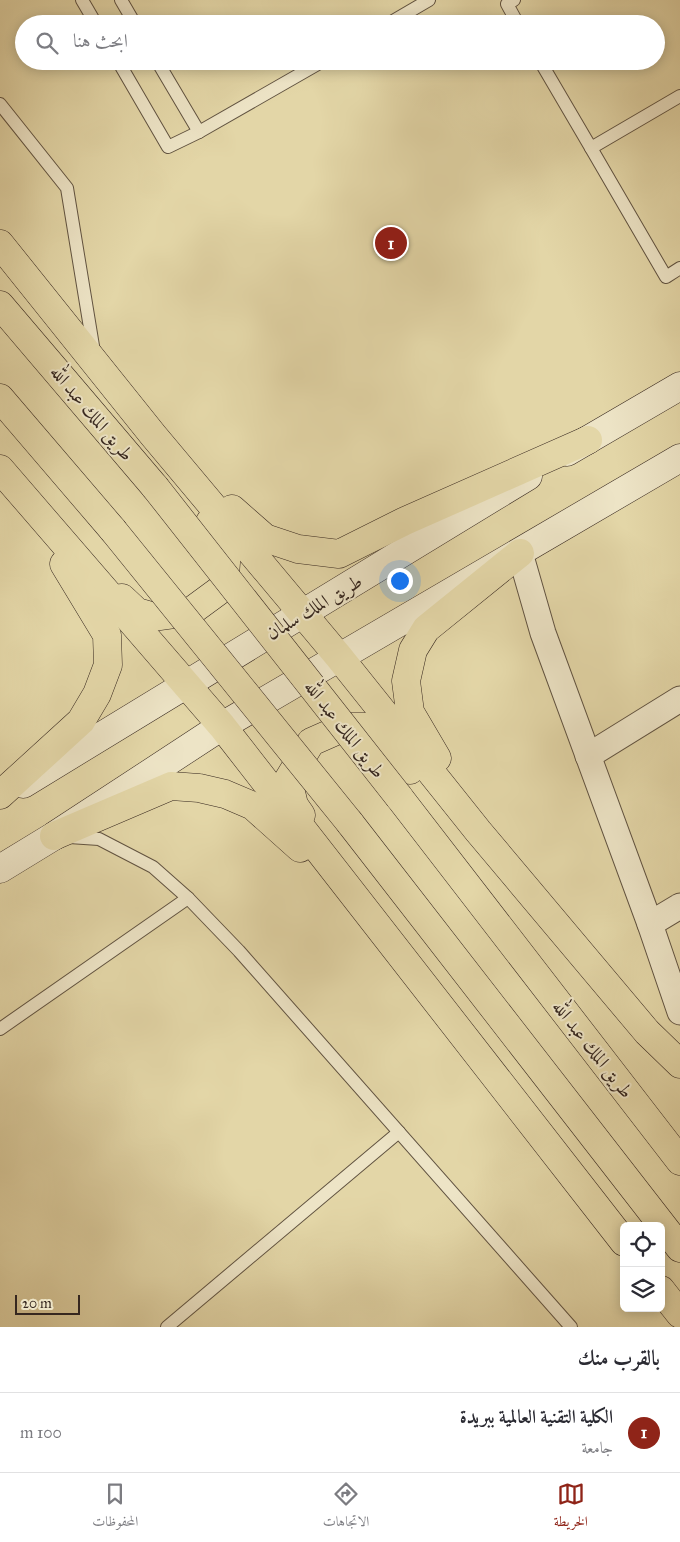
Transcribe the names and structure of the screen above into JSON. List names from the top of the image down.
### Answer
{
  "streets": {
    "main road": ["طريق الملك عبد الله", "طريق الملك سلمان"]
  },
  "crossings": [
    ["طريق الملك عبد الله", "طريق الملك سلمان"]
  ],
  "scale_bar": "20 m",
  "page": {
    "search": "ابحث هنا",
    "pins": "1",
    "scale": "20 m",
    "heading": "بالقرب منك",
    "list": [
      {
        "mark": "1",
        "name": "الكلية التقنية العالمية ببريدة",
        "note": "جامعة",
        "value": "100 m"
      }
    ],
    "nav": ["الخريطة", "الاتجاهات", "المحفوظات"]
  }
}
